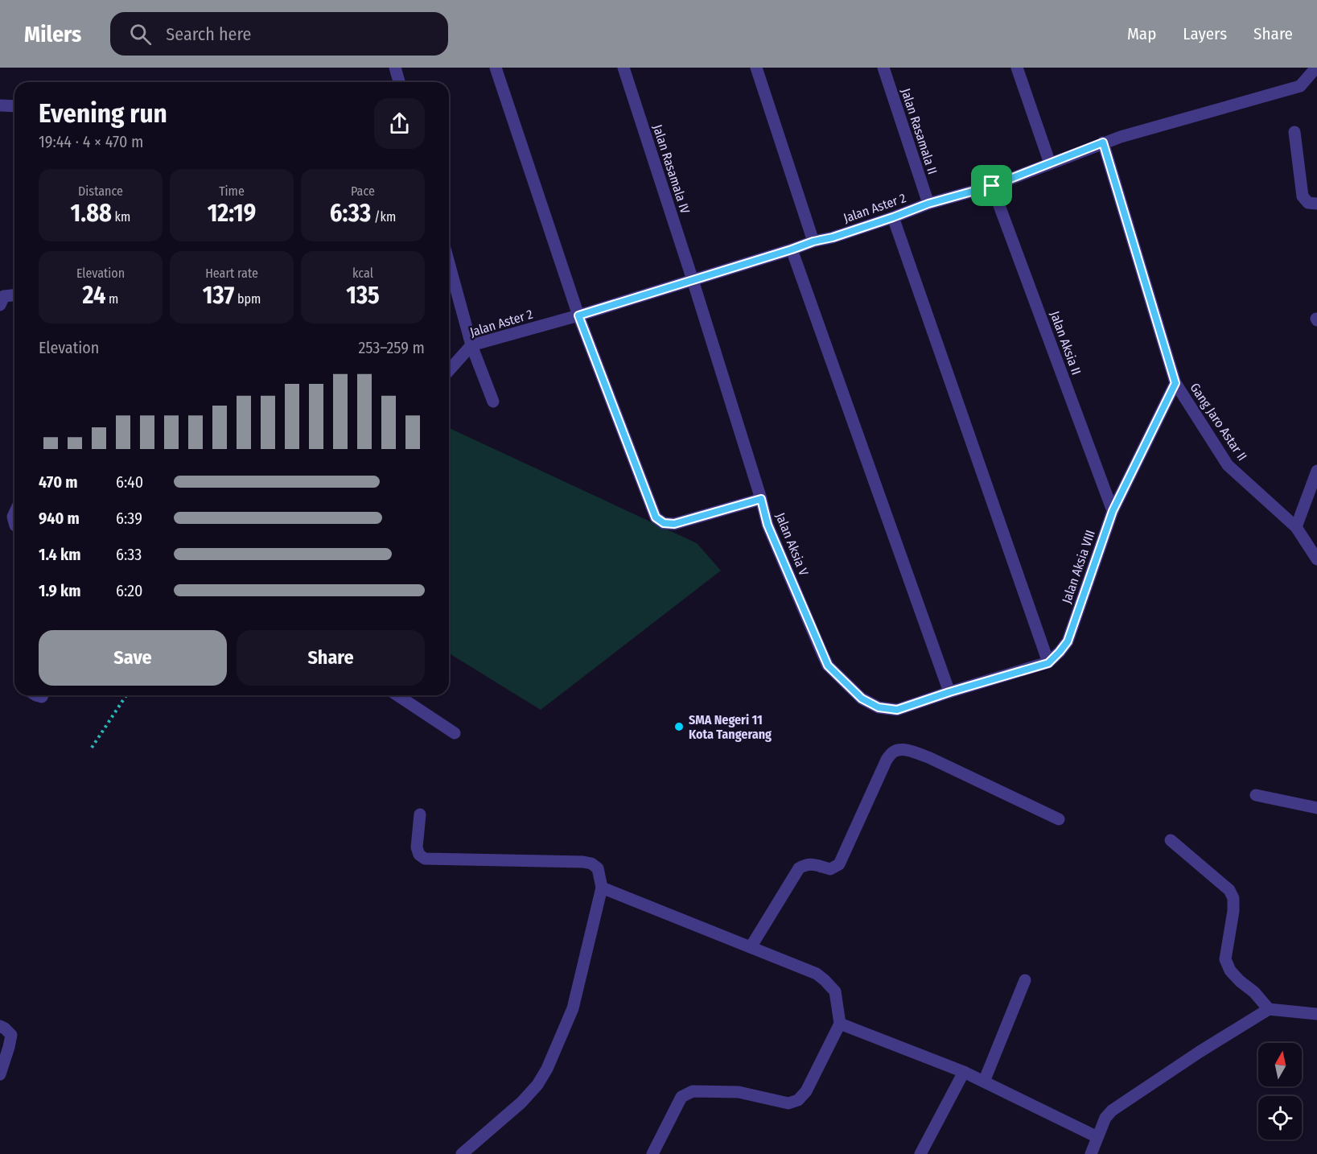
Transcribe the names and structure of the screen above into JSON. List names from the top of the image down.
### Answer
{
  "streets": {
    "street": [
      "Jalan Rasamala II",
      "Jalan Rasamala IV",
      "Jalan Aster 2",
      "Jalan Aksia II",
      "Gang Jaro Astar II",
      "Jalan Aksia V",
      "Jalan Aksia VIII"
    ]
  },
  "crossings": [
    ["Jalan Rasamala II", "Jalan Aster 2"],
    ["Jalan Rasamala IV", "Jalan Aster 2"],
    ["Jalan Rasamala IV", "Jalan Aksia V"],
    ["Jalan Aster 2", "Jalan Aksia II"],
    ["Jalan Aster 2", "Gang Jaro Astar II"],
    ["Jalan Aster 2", "Jalan Aksia V"],
    ["Jalan Aksia II", "Jalan Aksia VIII"],
    ["Gang Jaro Astar II", "Jalan Aksia VIII"]
  ],
  "places": ["SMA Negeri 11 Kota Tangerang"],
  "north": "top",
  "page": {
    "header": "Milers",
    "search": "Search here",
    "nav": ["Map", "Layers", "Share"],
    "heading": ["Evening run", "19:44 · 4 × 470 m"],
    "stats": [
      ["Distance", "1.88 km"],
      ["Time", "12:19"],
      ["Pace", "6:33 /km"],
      ["Elevation", "24 m"],
      ["Heart rate", "137 bpm"],
      ["kcal", "135"]
    ],
    "chart": ["Elevation", "253–259 m"],
    "list": [
      {
        "name": "470 m",
        "note": "6:40"
      },
      {
        "name": "940 m",
        "note": "6:39"
      },
      {
        "name": "1.4 km",
        "note": "6:33"
      },
      {
        "name": "1.9 km",
        "note": "6:20"
      }
    ],
    "buttons": ["Save", "Share"]
  }
}
